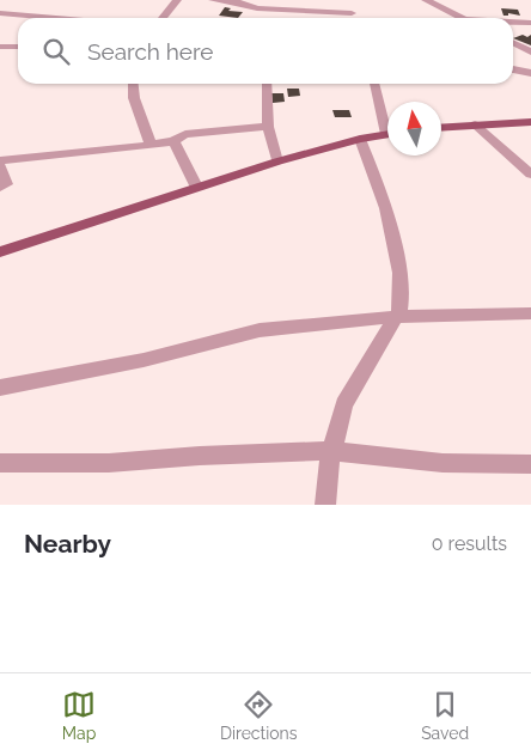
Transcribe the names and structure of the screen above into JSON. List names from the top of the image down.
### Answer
{
  "north": "top",
  "page": {
    "search": "Search here",
    "heading": ["Nearby", "0 results"],
    "nav": ["Map", "Directions", "Saved"]
  }
}
